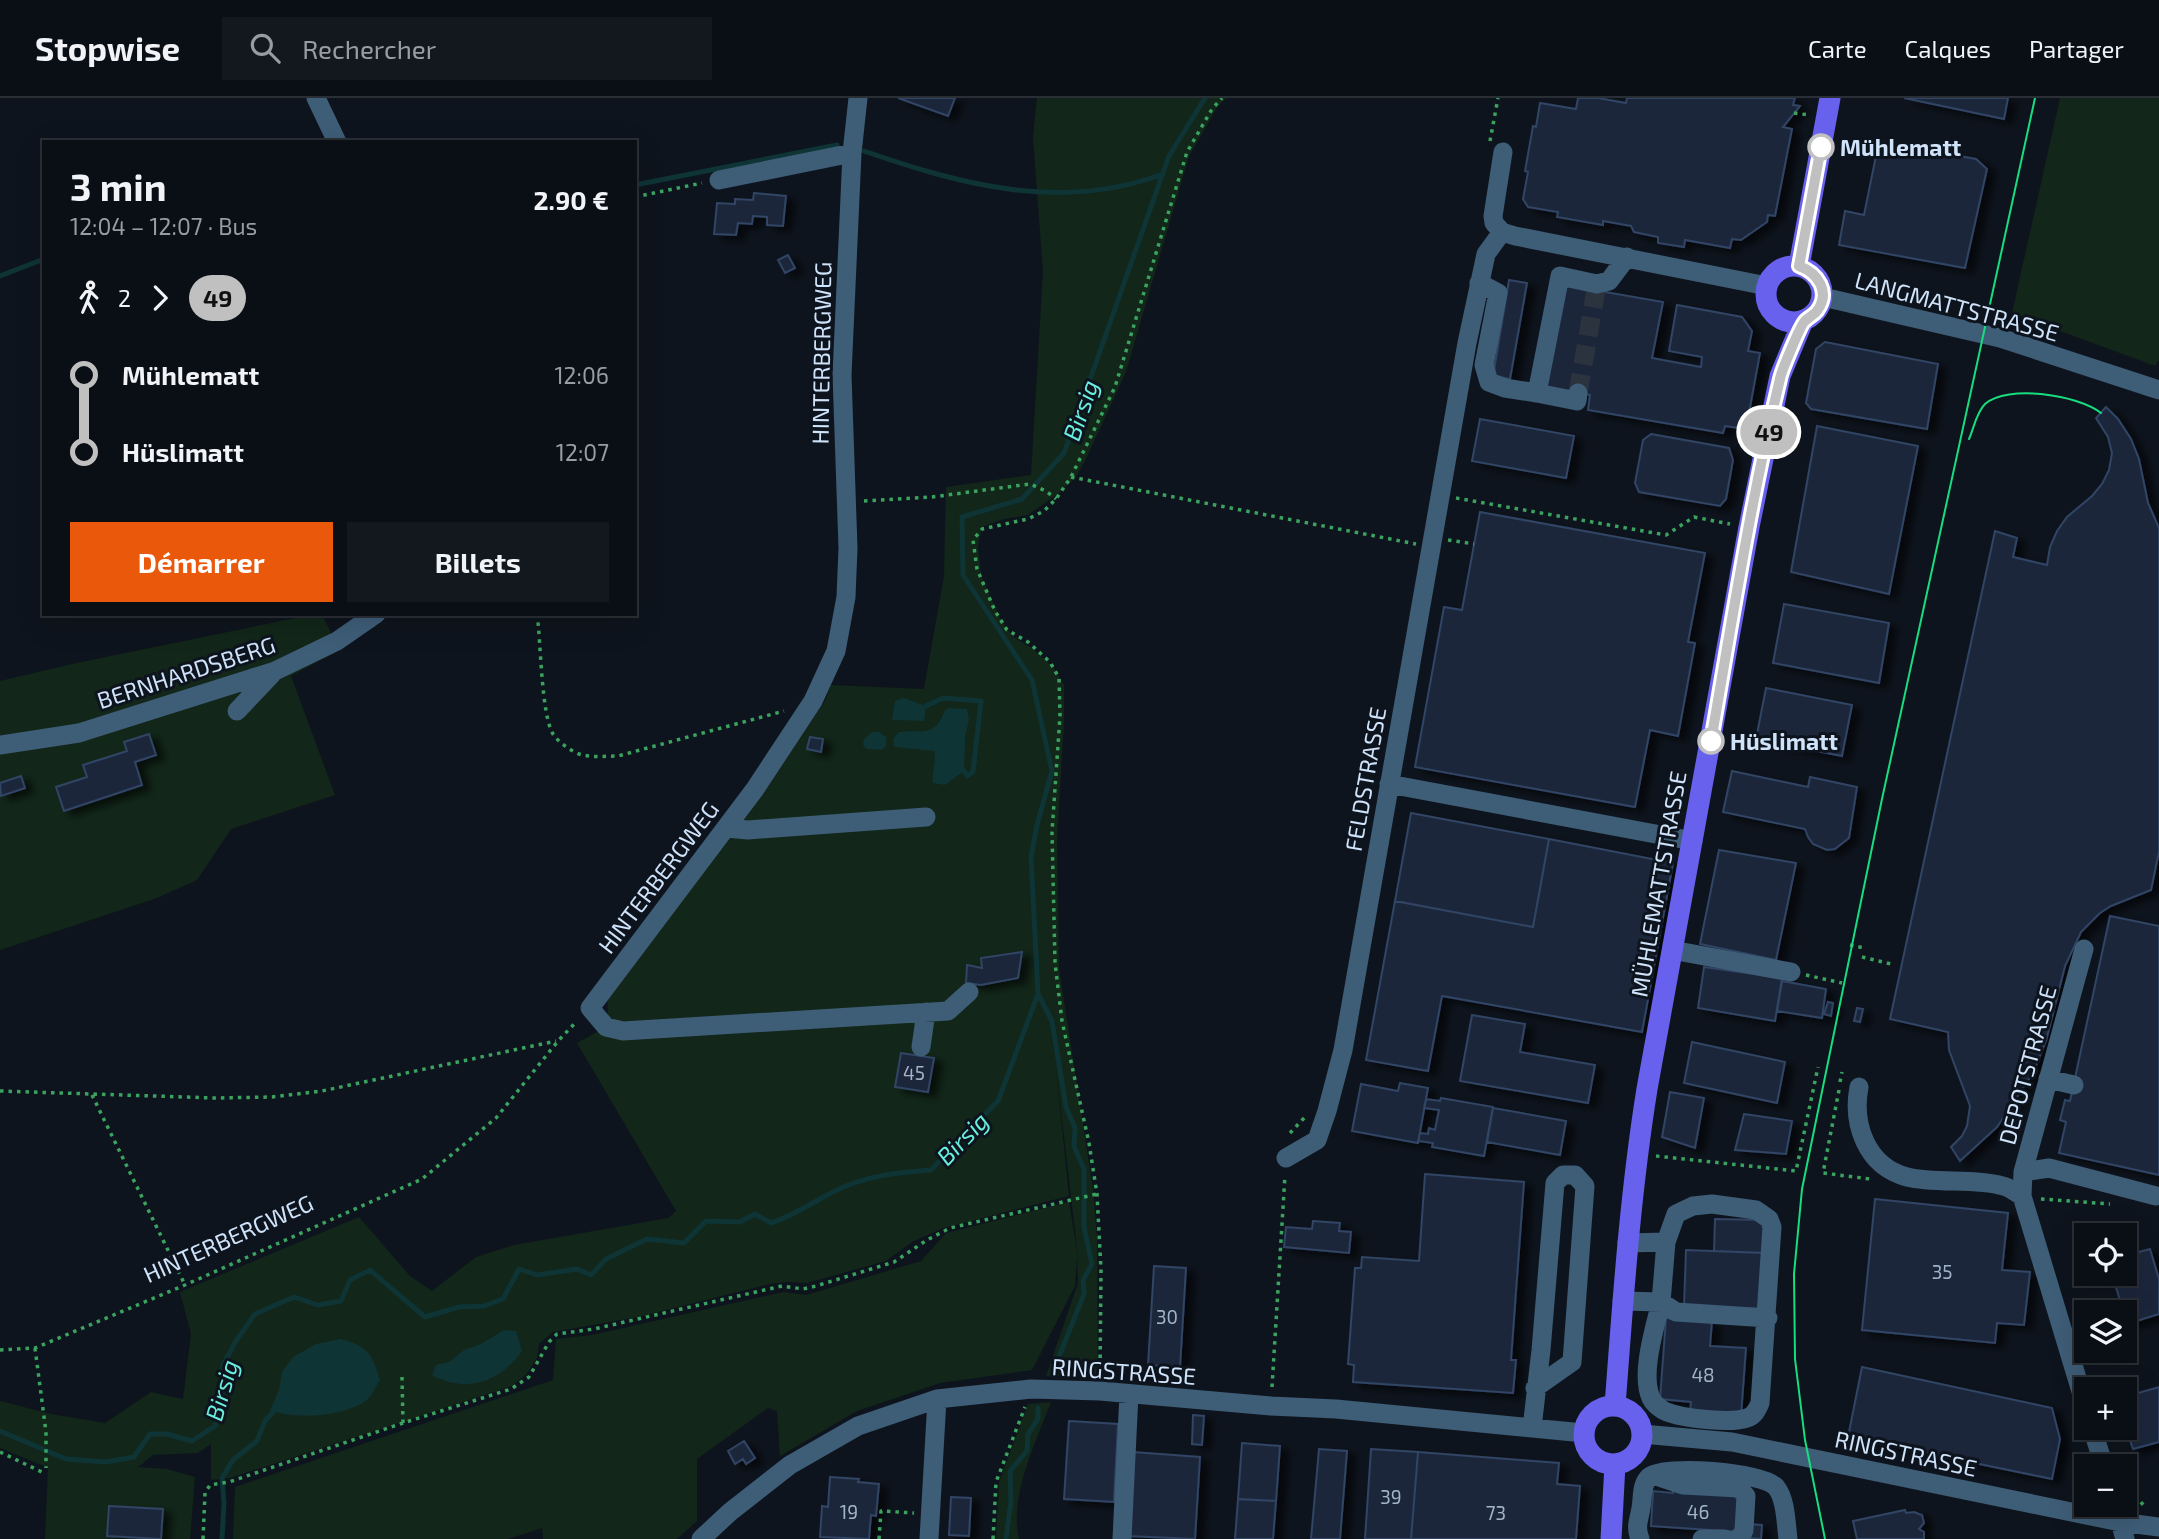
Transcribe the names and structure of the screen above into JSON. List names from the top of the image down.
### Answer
{
  "streets": {
    "main road": ["MÜHLEMATTSTRASSE"],
    "street": [
      "LANGMATTSTRASSE",
      "HINTERBERGWEG",
      "BERNHARDSBERG",
      "FELDSTRASSE",
      "DEPOTSTRASSE",
      "RINGSTRASSE"
    ]
  },
  "crossings": [
    ["LANGMATTSTRASSE", "MÜHLEMATTSTRASSE"],
    ["MÜHLEMATTSTRASSE", "RINGSTRASSE"]
  ],
  "water": ["Birsig"],
  "places": ["Mühlematt", "Hüslimatt"],
  "lines": ["bus line 49"],
  "house_numbers": [
    "45",
    "35",
    "30",
    "48",
    "39",
    "19",
    "46",
    "73"
  ],
  "page": {
    "header": "Stopwise",
    "search": "Rechercher",
    "nav": ["Carte", "Calques", "Partager"],
    "on_map": "49",
    "heading": ["3 min", "12:04 – 12:07 · Bus", "2.90 €"],
    "legs": ["2", "49"],
    "list": [
      {
        "name": "Mühlematt",
        "value": "12:06"
      },
      {
        "name": "Hüslimatt",
        "value": "12:07"
      }
    ],
    "buttons": ["Démarrer", "Billets"],
    "map_buttons": ["+", "−"]
  }
}
